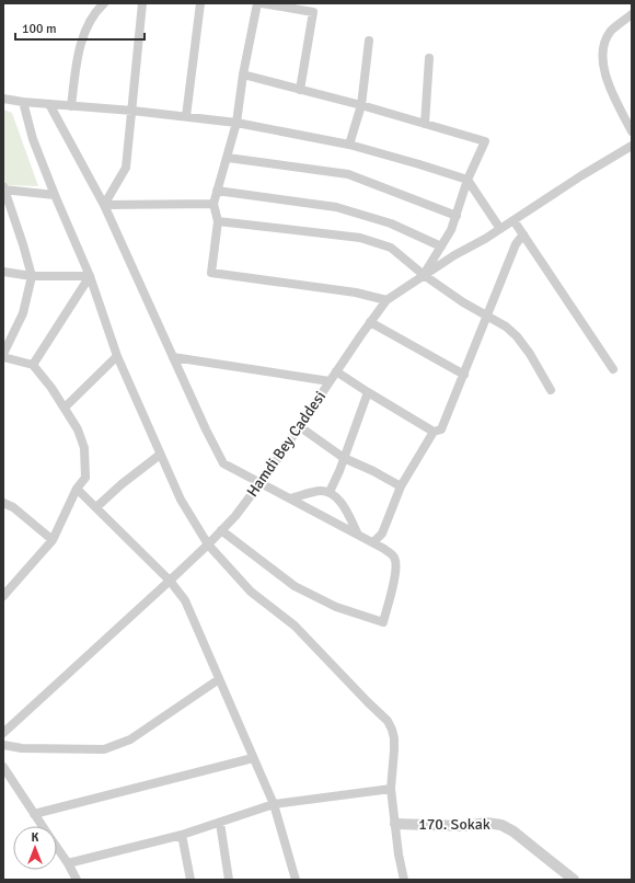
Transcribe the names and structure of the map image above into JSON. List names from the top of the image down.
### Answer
{
  "streets": {
    "street": ["Hamdi Bey Caddesi", "170. Sokak"]
  },
  "scale_bar": "100 m",
  "north": "top"
}
